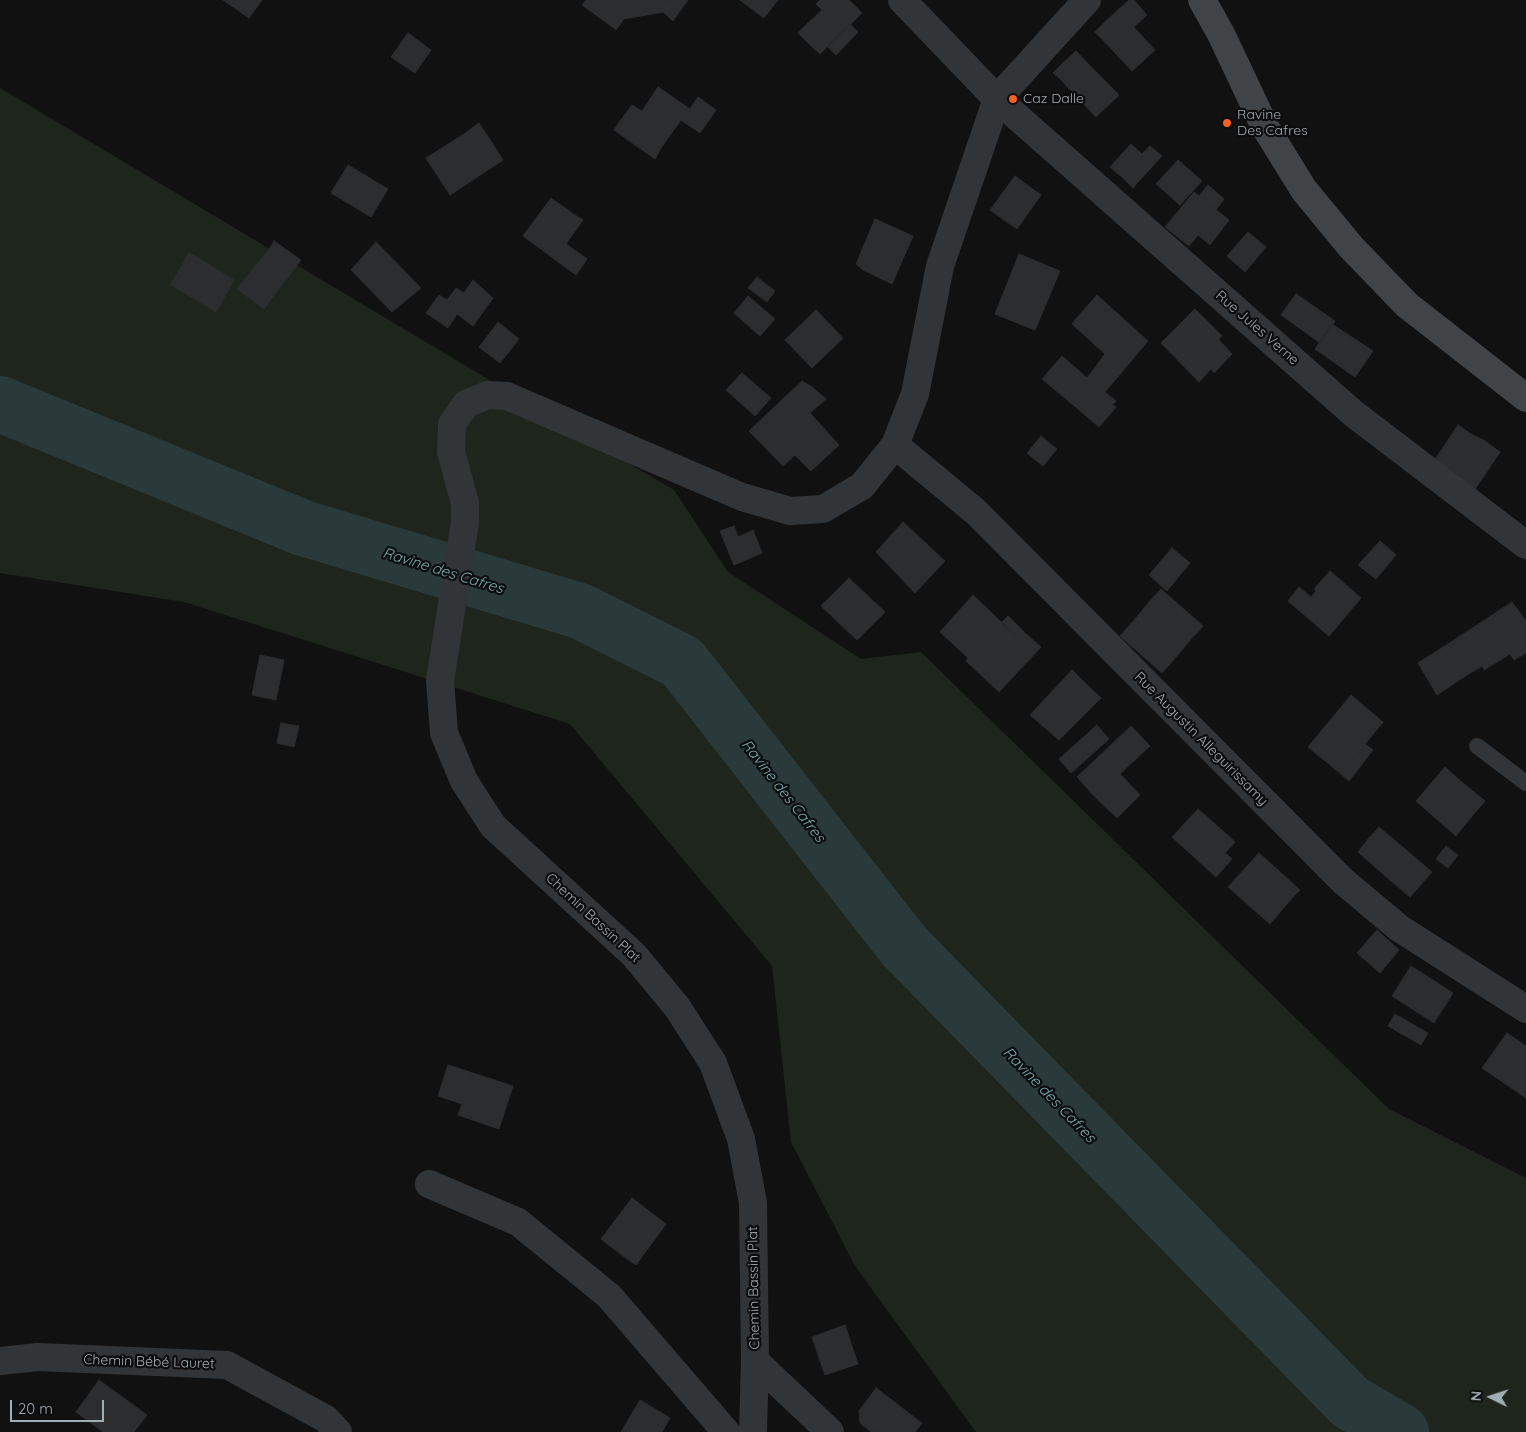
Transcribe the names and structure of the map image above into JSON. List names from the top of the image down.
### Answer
{
  "streets": {
    "street": [
      "Rue Jules Verne",
      "Rue Augustin Alleguirissamy",
      "Chemin Bassin Plat",
      "Chemin Bébé Lauret"
    ]
  },
  "crossings": [
    ["Rue Jules Verne", "Chemin Bassin Plat"],
    ["Rue Augustin Alleguirissamy", "Chemin Bassin Plat"]
  ],
  "water": ["Ravine des Cafres"],
  "places": ["Caz Dalle", "Ravine Des Cafres"],
  "scale_bar": "20 m",
  "north": "left"
}
